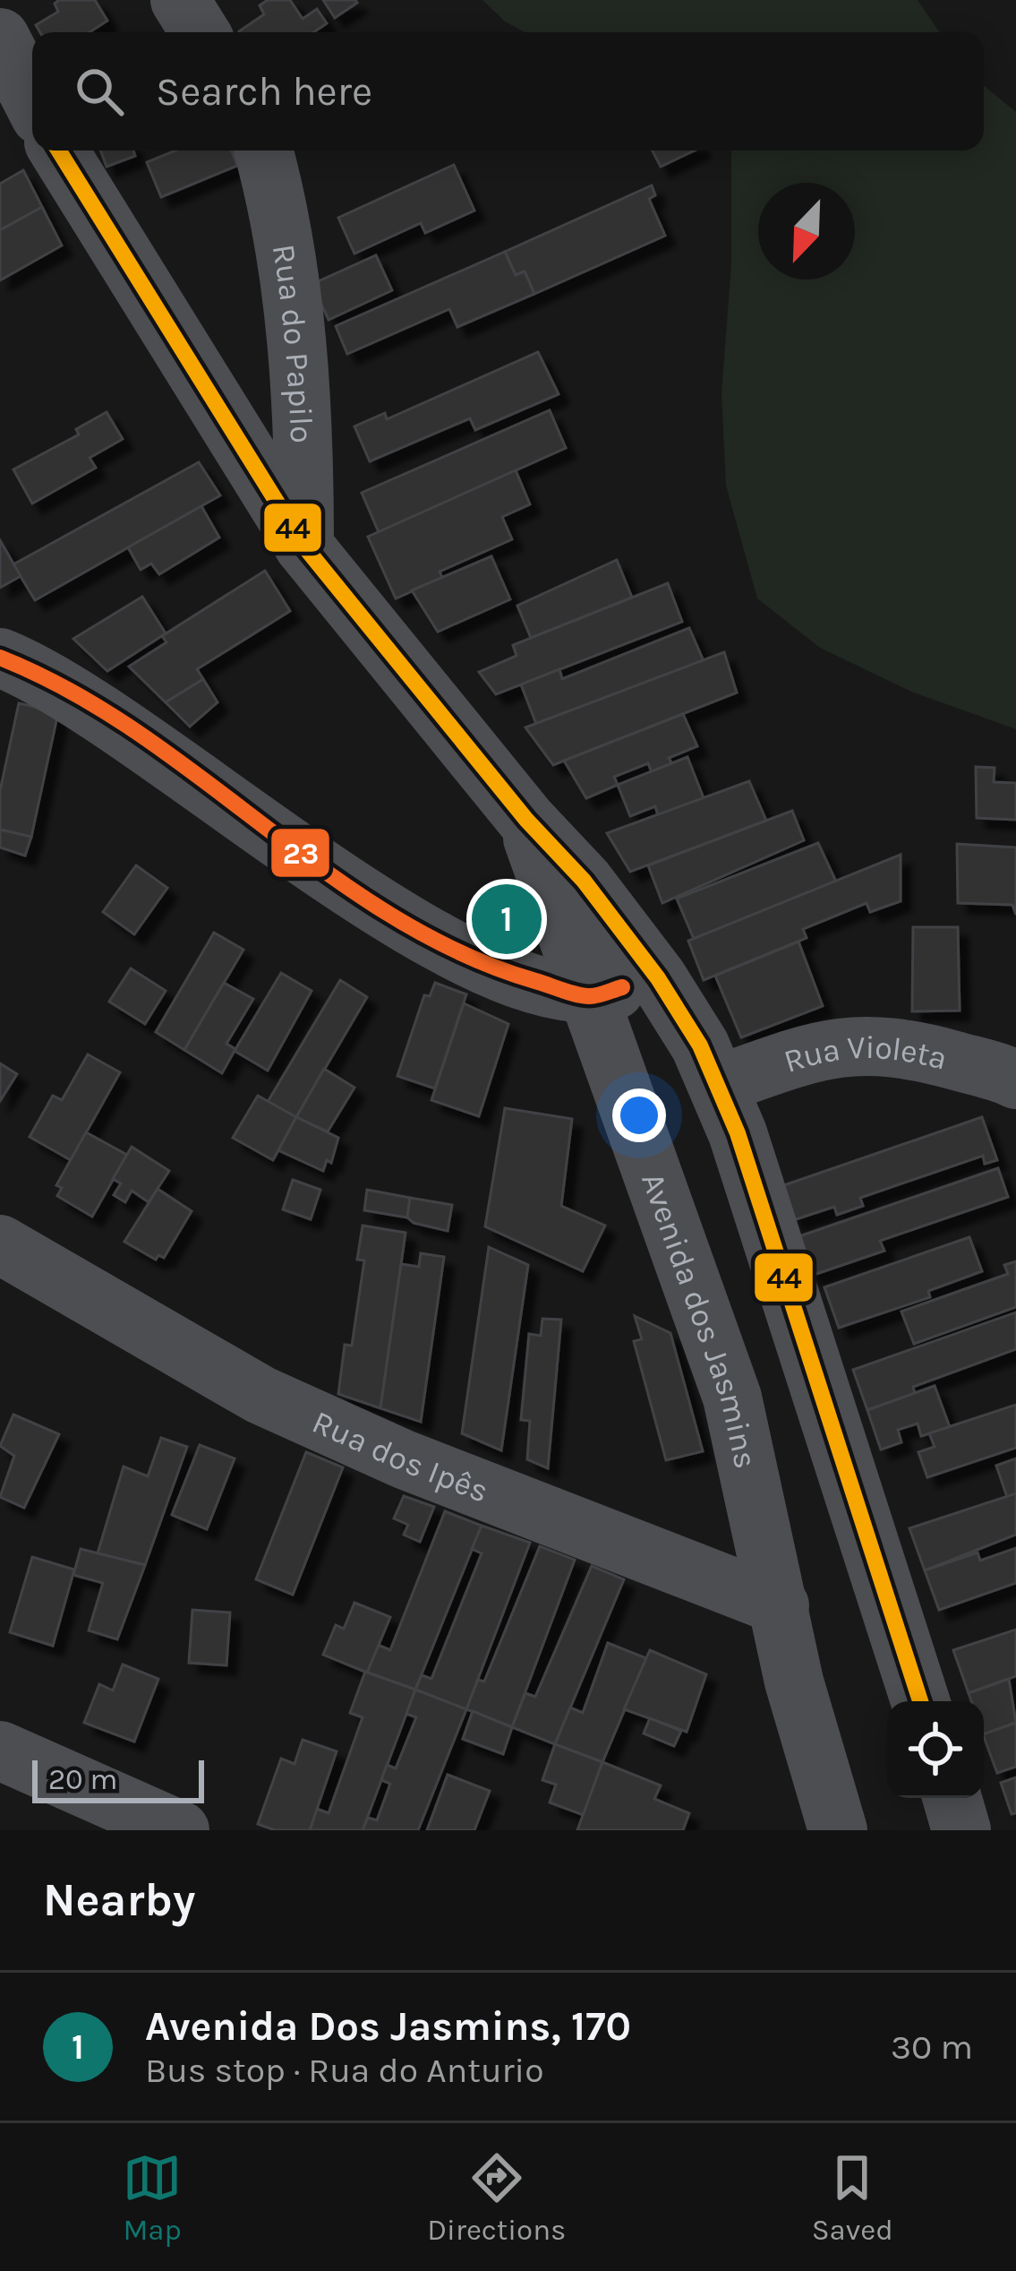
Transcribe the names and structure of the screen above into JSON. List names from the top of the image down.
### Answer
{
  "streets": {
    "street": [
      "Rua do Papilo",
      "Rua Violeta",
      "Avenida dos Jasmins",
      "Rua dos Ipês"
    ]
  },
  "crossings": [
    ["Rua do Papilo", "Avenida dos Jasmins"],
    ["Rua Violeta", "Avenida dos Jasmins"],
    ["Avenida dos Jasmins", "Rua dos Ipês"]
  ],
  "lines": ["transit line 44", "transit line 23"],
  "scale_bar": "20 m",
  "north": "bottom left",
  "page": {
    "search": "Search here",
    "pins": "1",
    "scale": "20 m",
    "heading": "Nearby",
    "list": [
      {
        "mark": "1",
        "name": "Avenida Dos Jasmins, 170",
        "note": "Bus stop · Rua do Anturio",
        "value": "30 m"
      }
    ],
    "nav": ["Map", "Directions", "Saved"]
  }
}
